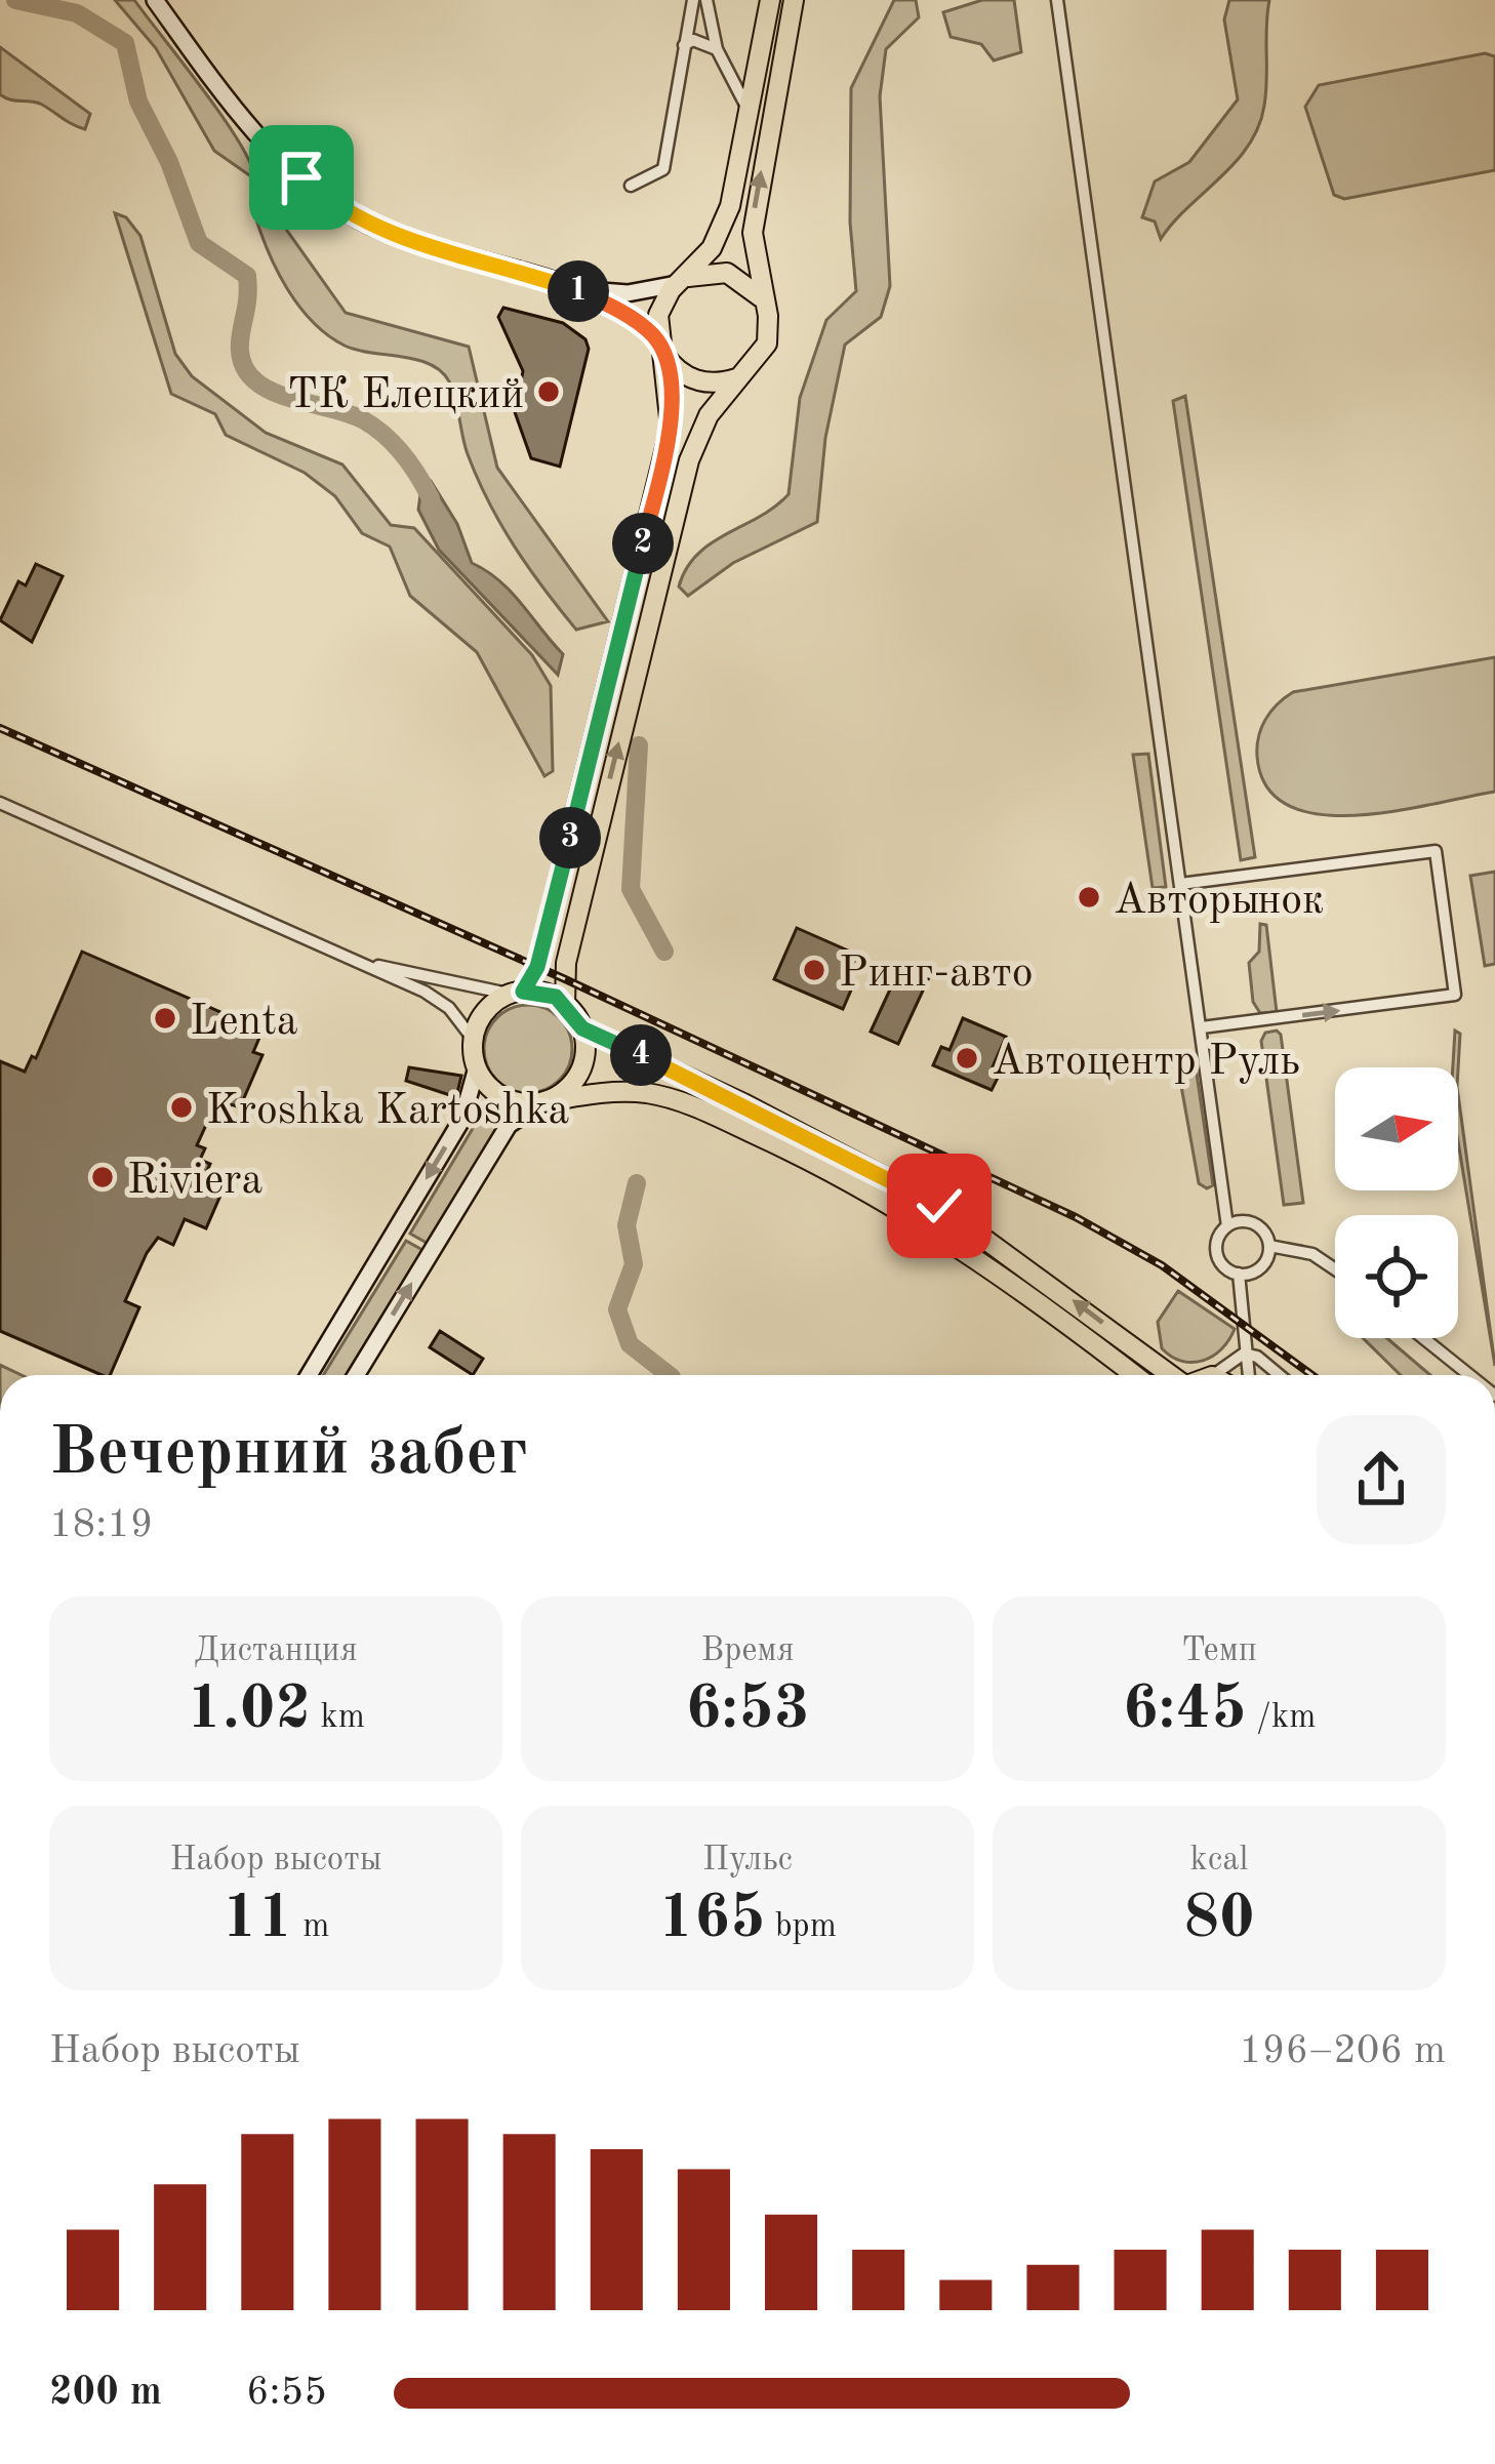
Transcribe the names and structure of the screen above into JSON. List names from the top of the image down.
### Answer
{
  "places": [
    "ТК Елецкий",
    "Авторынок",
    "Ринг-авто",
    "Lenta",
    "Автоцентр Руль",
    "Kroshka Kartoshka",
    "Riviera"
  ],
  "north": "right",
  "page": {
    "pins": [
      "1",
      "2",
      "3",
      "4"
    ],
    "heading": ["Вечерний забег", "18:19"],
    "stats": [
      ["Дистанция", "1.02 km"],
      ["Время", "6:53"],
      ["Темп", "6:45 /km"],
      ["Набор высоты", "11 m"],
      ["Пульс", "165 bpm"],
      ["kcal", "80"]
    ],
    "chart": ["Набор высоты", "196–206 m"],
    "list": [
      {
        "name": "200 m",
        "note": "6:55"
      }
    ]
  }
}
